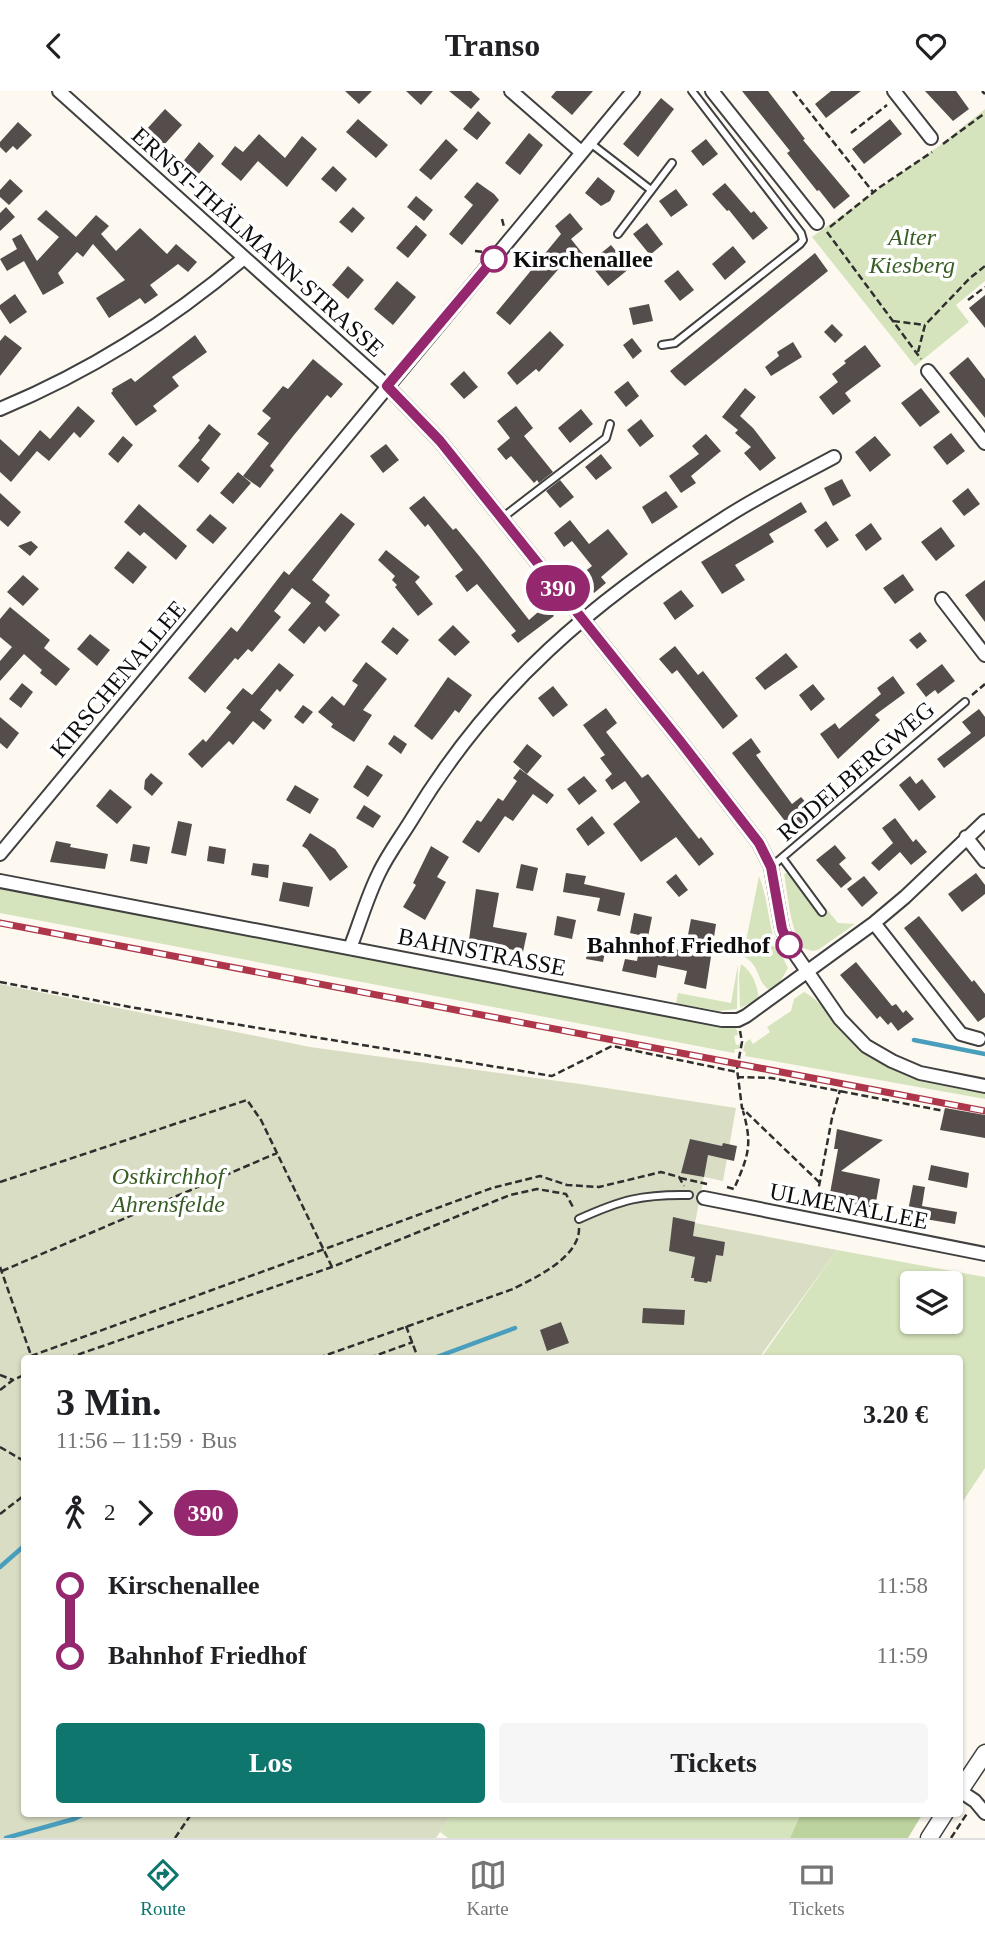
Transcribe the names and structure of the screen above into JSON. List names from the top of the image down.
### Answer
{
  "streets": {
    "street": [
      "ERNST-THÄLMANN-STRASSE",
      "KIRSCHENALLEE",
      "BAHNSTRASSE",
      "ULMENALLEE"
    ],
    "lane": ["RODELBERGWEG"]
  },
  "crossings": [
    ["ERNST-THÄLMANN-STRASSE", "KIRSCHENALLEE"],
    ["ERNST-THÄLMANN-STRASSE", "RODELBERGWEG"],
    ["ERNST-THÄLMANN-STRASSE", "BAHNSTRASSE"]
  ],
  "parks": ["Alter Kiesberg", "Ostkirchhof Ahrensfelde"],
  "places": ["Kirschenallee", "Bahnhof Friedhof"],
  "lines": ["bus line 390"],
  "page": {
    "header": "Transo",
    "on_map": "390",
    "heading": ["3 Min.", "11:56 – 11:59 · Bus", "3.20 €"],
    "legs": ["2", "390"],
    "list": [
      {
        "name": "Kirschenallee",
        "value": "11:58"
      },
      {
        "name": "Bahnhof Friedhof",
        "value": "11:59"
      }
    ],
    "buttons": ["Los", "Tickets"],
    "tabs": ["Route", "Karte", "Tickets"]
  }
}
